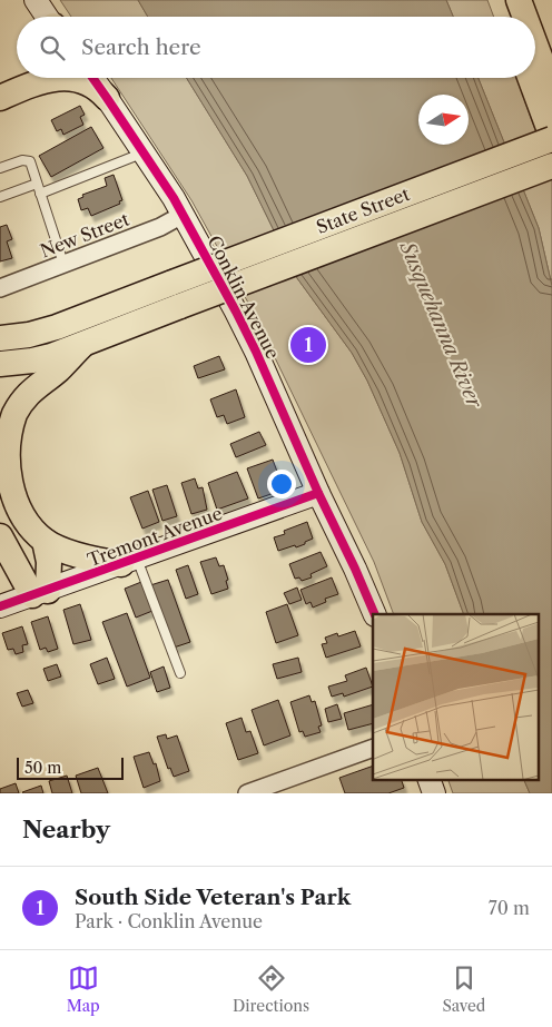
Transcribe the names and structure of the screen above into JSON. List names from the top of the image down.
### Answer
{
  "streets": {
    "main road": ["State Street", "Conklin Avenue", "Tremont Avenue"],
    "street": ["New Street"]
  },
  "crossings": [
    ["New Street", "Conklin Avenue"],
    ["Conklin Avenue", "Tremont Avenue"]
  ],
  "water": ["Susquehanna River"],
  "scale_bar": "50 m",
  "north": "right",
  "page": {
    "search": "Search here",
    "pins": "1",
    "scale": "50 m",
    "heading": "Nearby",
    "list": [
      {
        "mark": "1",
        "name": "South Side Veteran's Park",
        "note": "Park · Conklin Avenue",
        "value": "70 m"
      }
    ],
    "nav": ["Map", "Directions", "Saved"]
  }
}
